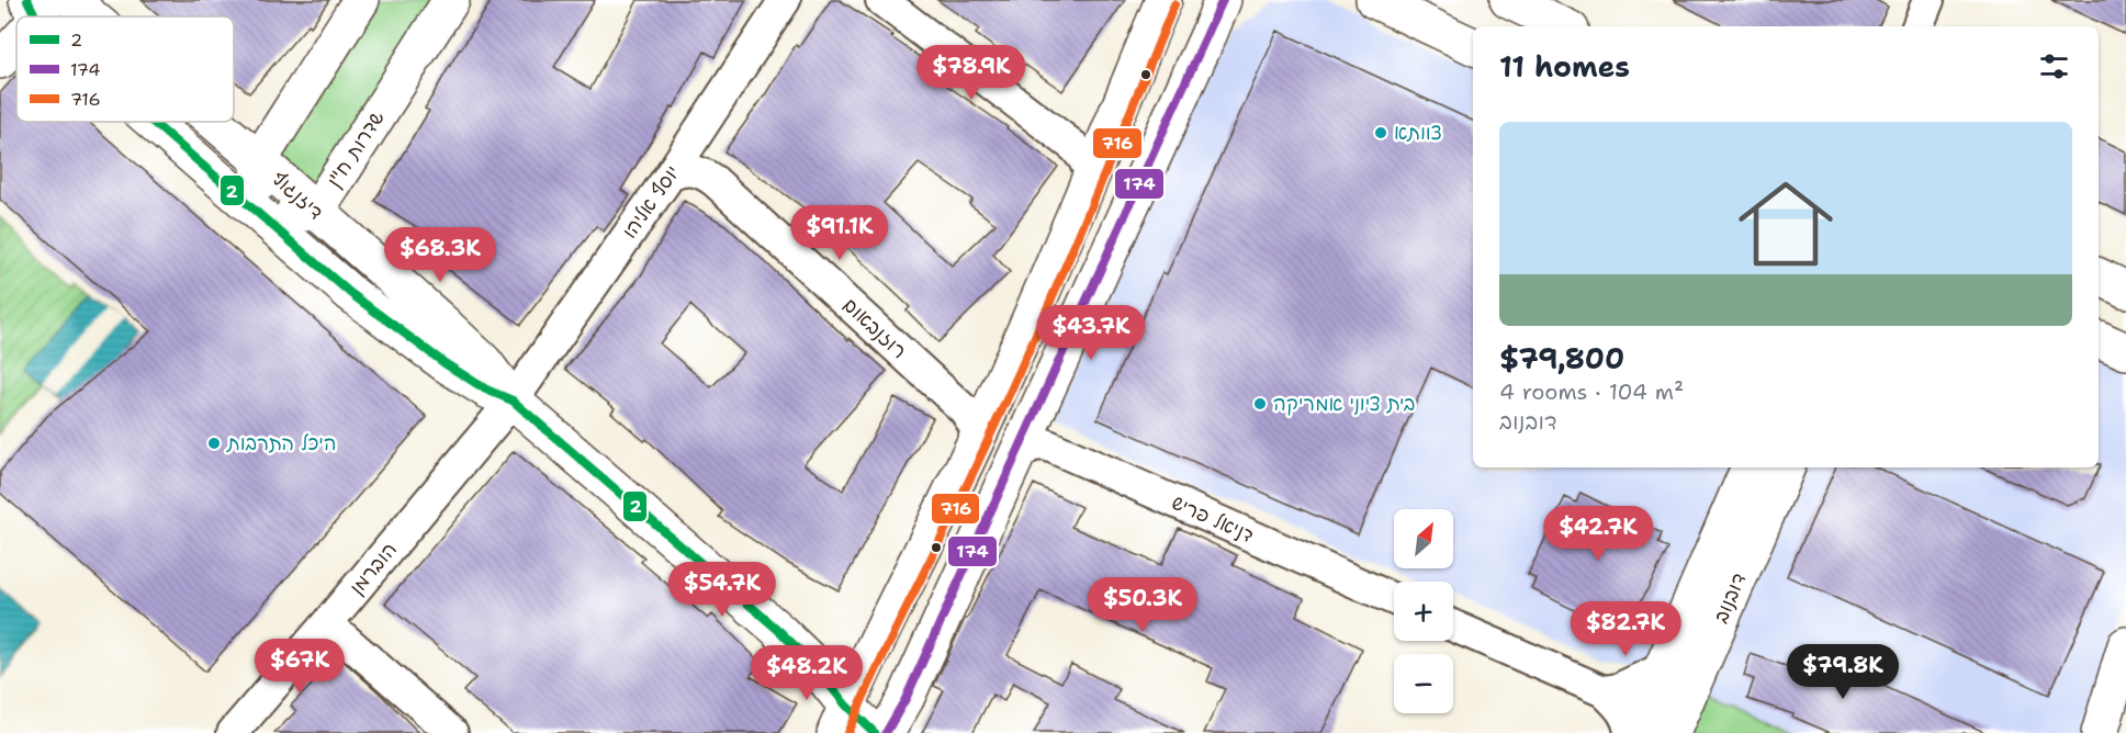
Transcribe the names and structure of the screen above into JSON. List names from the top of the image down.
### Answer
{
  "streets": {
    "street": [
      "שדרות ח\"ן",
      "דיזנגוף",
      "יוסף אליהו",
      "רוזנבאום",
      "דניאל פריש",
      "הוברמן",
      "דובנוב"
    ]
  },
  "crossings": [
    ["שדרות ח\"ן", "דיזנגוף"],
    ["דיזנגוף", "יוסף אליהו"],
    ["דיזנגוף", "הוברמן"],
    ["יוסף אליהו", "רוזנבאום"],
    ["יוסף אליהו", "הוברמן"]
  ],
  "places": ["צוותא", "בית ציוני אמריקה", "היכל התרבות"],
  "lines": ["transit line 2", "transit line 174", "transit line 716"],
  "legend": ["2", "174", "716"],
  "north": "top right",
  "page": {
    "heading": "11 homes",
    "price": [
      "$78.9K",
      "$91.1K",
      "$68.3K",
      "$43.7K",
      "$42.7K",
      "$54.7K",
      "$50.3K",
      "$82.7K",
      "$67K",
      "$79.8K",
      "$48.2K"
    ],
    "list": [
      {
        "name": "$79,800",
        "note": "4 rooms · 104 m² · דובנוב"
      }
    ],
    "map_buttons": ["+", "−"]
  }
}
